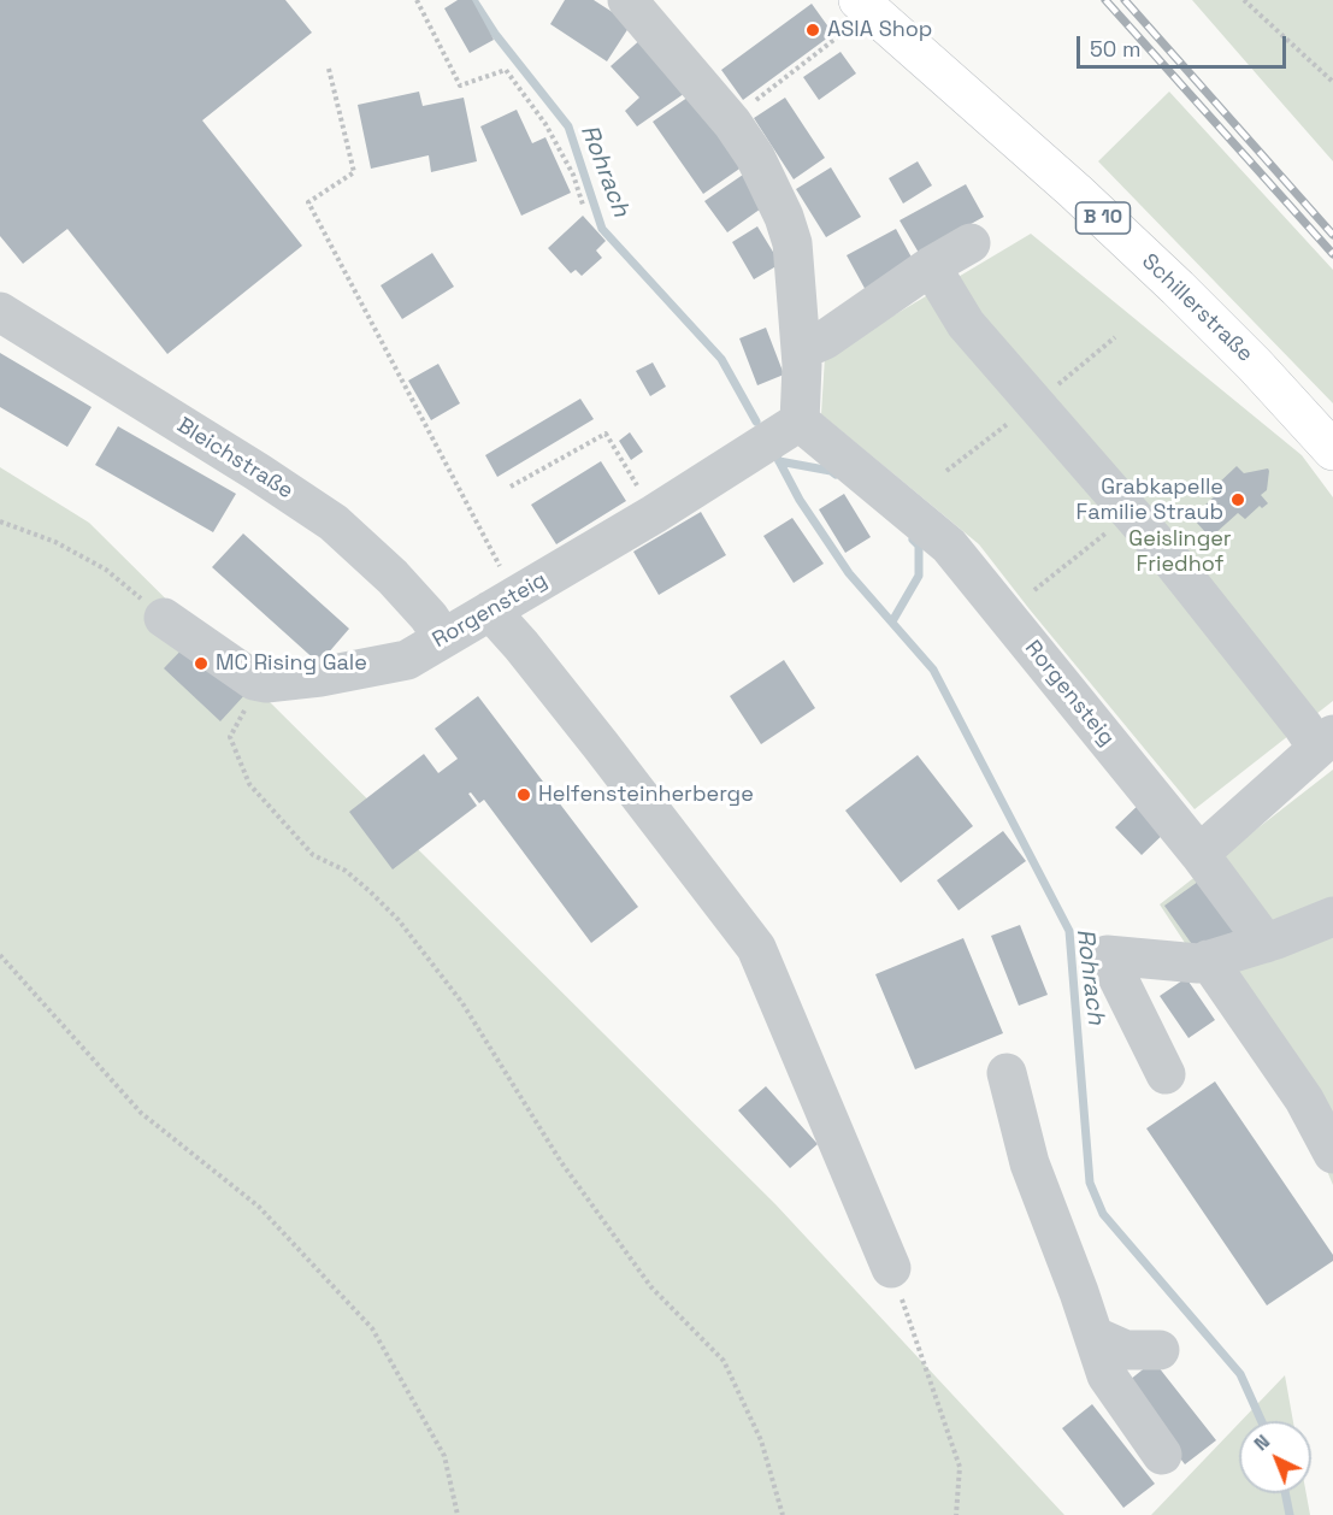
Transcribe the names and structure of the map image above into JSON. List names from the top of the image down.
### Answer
{
  "streets": {
    "main road": ["B 10", "Schillerstraße"],
    "street": ["Bleichstraße", "Rorgensteig"]
  },
  "crossings": [
    ["Bleichstraße", "Rorgensteig"]
  ],
  "water": ["Rohrach"],
  "parks": ["Geislinger Friedhof"],
  "places": [
    "ASIA Shop",
    "Grabkapelle Familie Straub",
    "MC Rising Gale",
    "Helfensteinherberge"
  ],
  "scale_bar": "50 m",
  "north": "top left"
}
